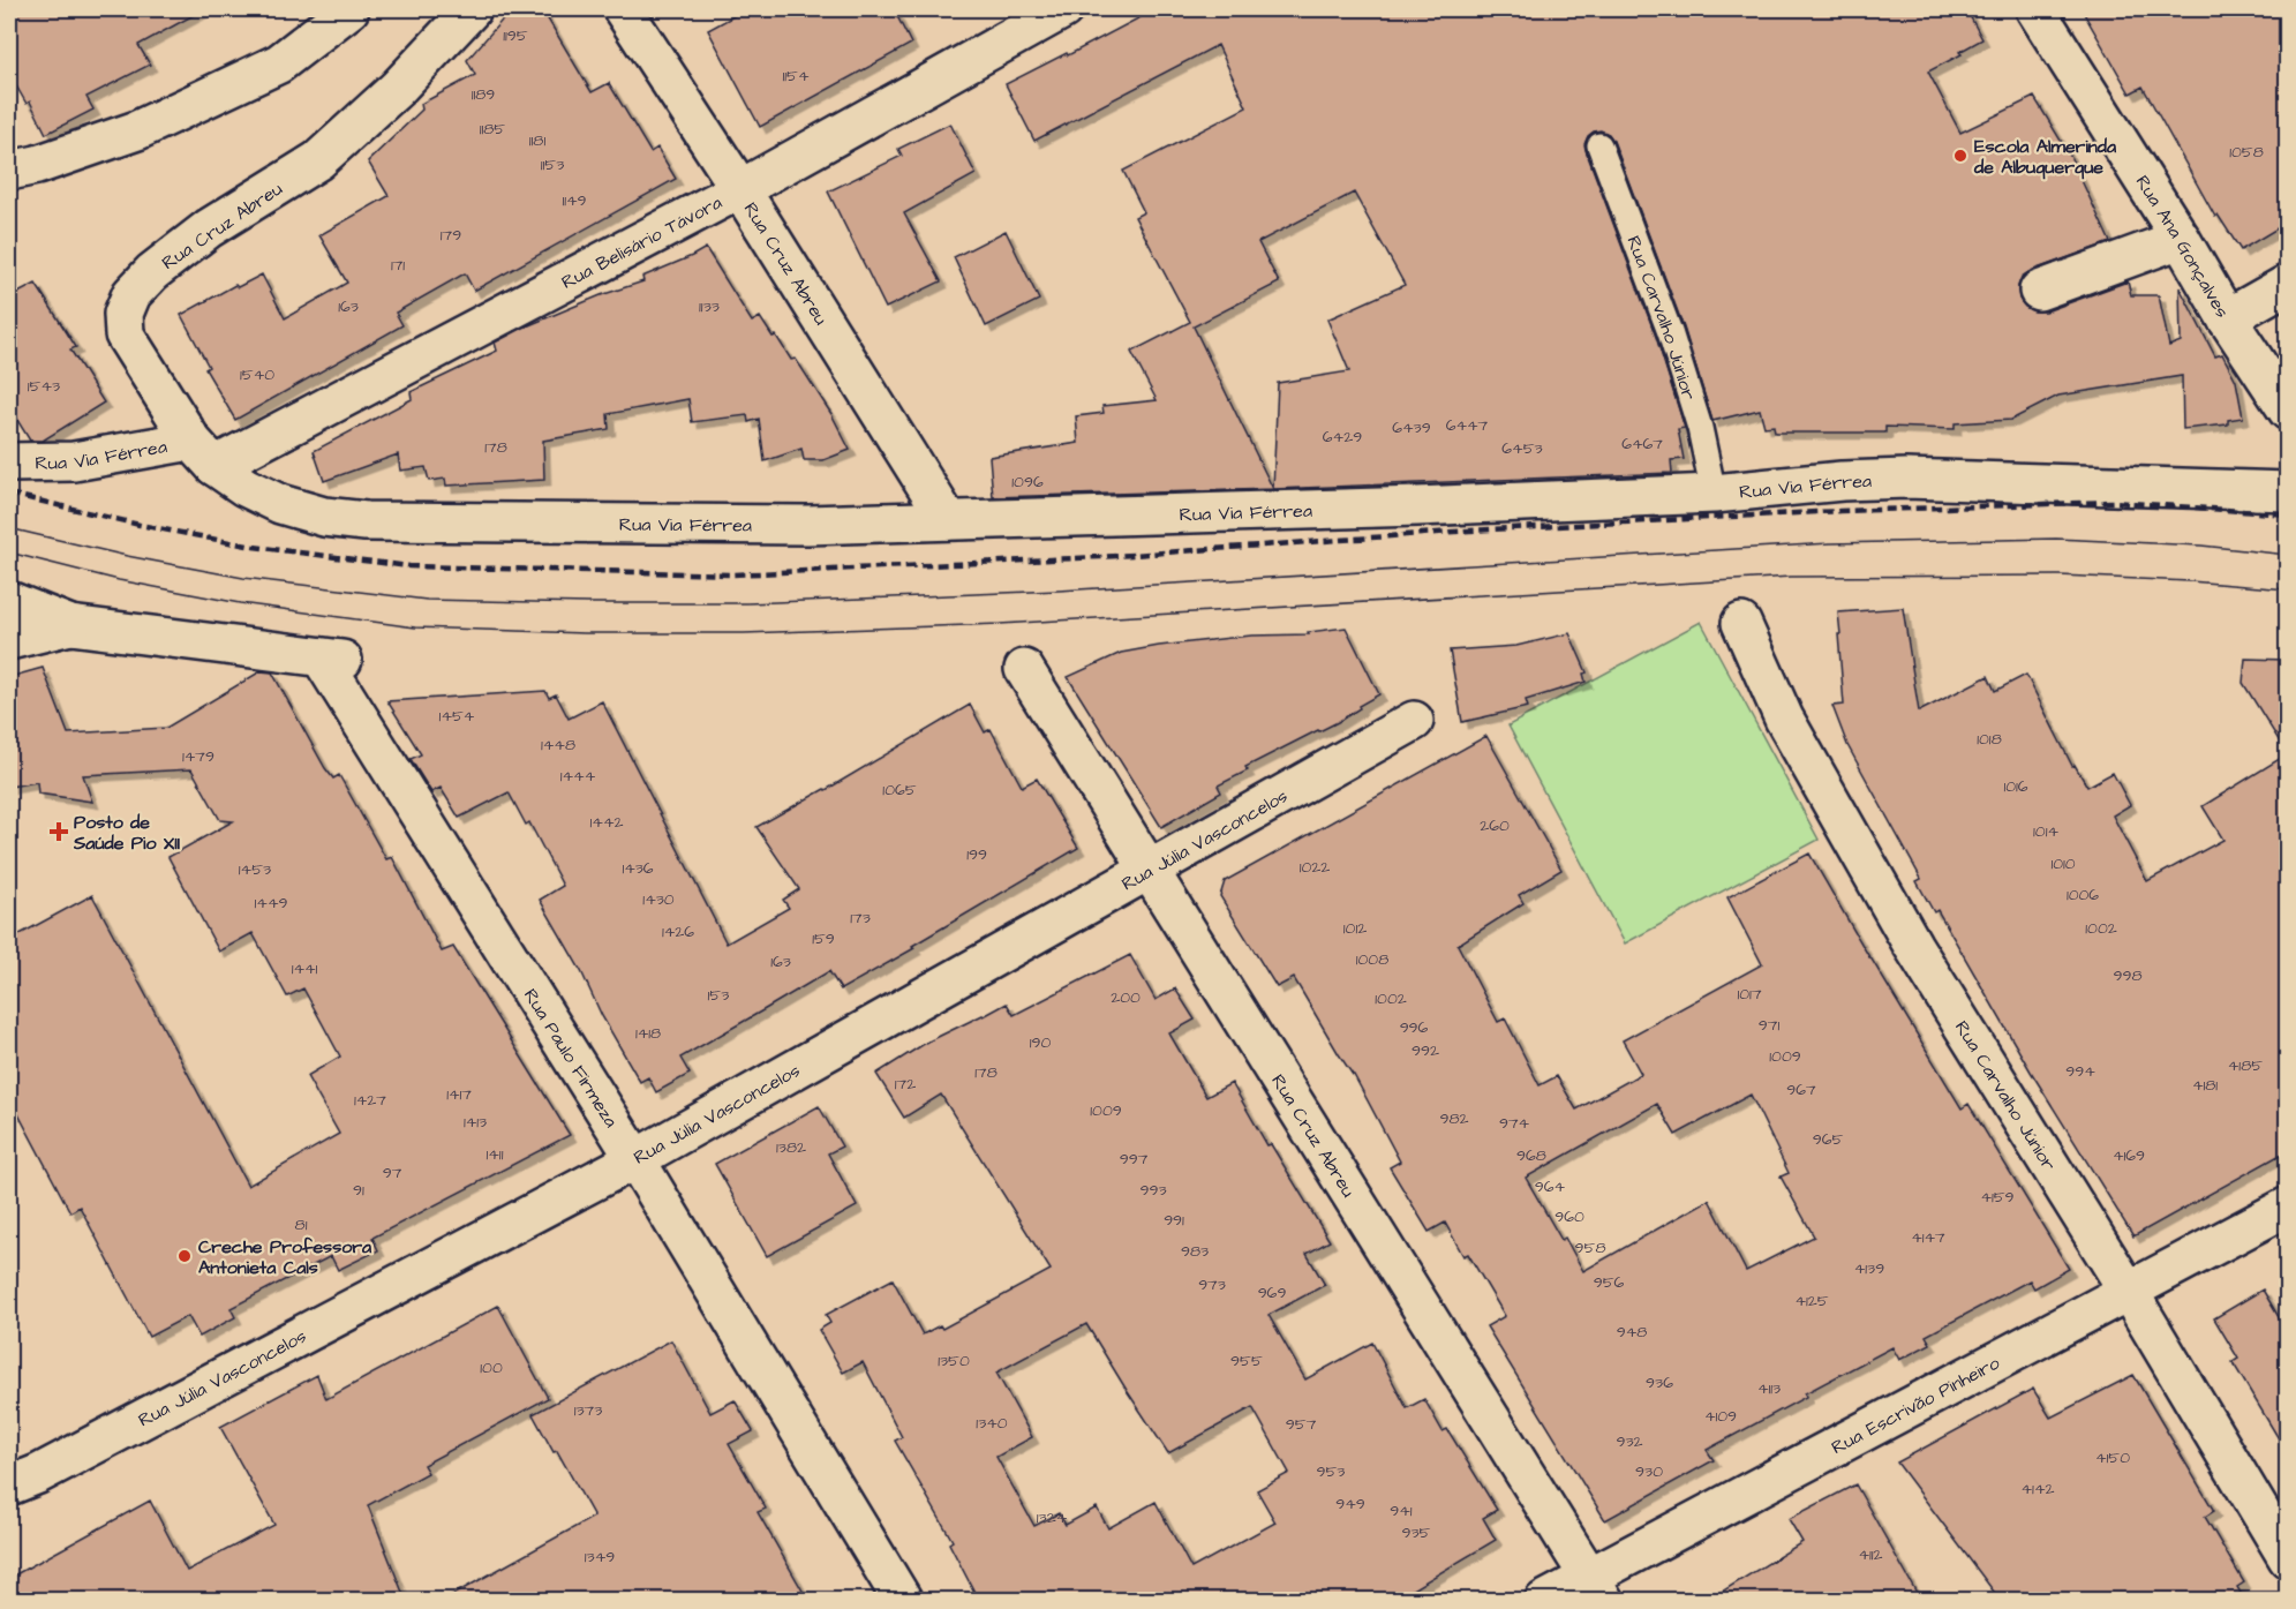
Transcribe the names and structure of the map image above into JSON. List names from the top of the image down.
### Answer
{
  "streets": {
    "main road": [
      "Rua Cruz Abreu",
      "Rua Belisário Távora",
      "Rua Ana Gonçalves",
      "Rua Carvalho Júnior",
      "Rua Via Férrea",
      "Rua Júlia Vasconcelos",
      "Rua Paulo Firmeza",
      "Rua Escrivão Pinheiro"
    ]
  },
  "crossings": [
    ["Rua Cruz Abreu", "Rua Belisário Távora"],
    ["Rua Cruz Abreu", "Rua Via Férrea"],
    ["Rua Cruz Abreu", "Rua Júlia Vasconcelos"],
    ["Rua Cruz Abreu", "Rua Escrivão Pinheiro"],
    ["Rua Belisário Távora", "Rua Via Férrea"],
    ["Rua Carvalho Júnior", "Rua Via Férrea"],
    ["Rua Carvalho Júnior", "Rua Escrivão Pinheiro"],
    ["Rua Júlia Vasconcelos", "Rua Paulo Firmeza"]
  ],
  "places": {
    "other": ["Escola Almerinda de Albuquerque", "Creche Professora Antonieta Cals"],
    "health": ["Posto de Saúde Pio XII"]
  },
  "house_numbers": [
    "1195",
    "1154",
    "1189",
    "1185",
    "1181",
    "1058",
    "1153",
    "1149",
    "179",
    "171",
    "163",
    "1133",
    "1540",
    "1543",
    "6447",
    "6439",
    "6429",
    "6467",
    "178",
    "6453",
    "1096",
    "1454",
    "1018",
    "1448",
    "1479",
    "1444",
    "1016",
    "1065",
    "1442",
    "260",
    "1014",
    "199",
    "1010",
    "1022",
    "1436",
    "1453",
    "1006",
    "1430",
    "1449",
    "173",
    "1012",
    "1002",
    "1426",
    "159",
    "1008",
    "163",
    "1441",
    "998",
    "1017",
    "153",
    "200",
    "1002",
    "971",
    "996",
    "1418",
    "190",
    "992",
    "1009",
    "4185",
    "994",
    "178",
    "172",
    "4181",
    "967",
    "1417",
    "1427",
    "1009",
    "982",
    "1413",
    "974",
    "965",
    "1382",
    "1411",
    "968",
    "4169",
    "997",
    "97",
    "964",
    "91",
    "993",
    "4159",
    "960",
    "991",
    "81",
    "4147",
    "958",
    "983",
    "4139",
    "956",
    "973",
    "969",
    "4125",
    "948",
    "1350",
    "955",
    "100",
    "936",
    "4113",
    "1373",
    "4109",
    "1340",
    "957",
    "932",
    "4150",
    "953",
    "930",
    "4142",
    "949",
    "941",
    "1324",
    "935",
    "4112",
    "1349"
  ]
}
